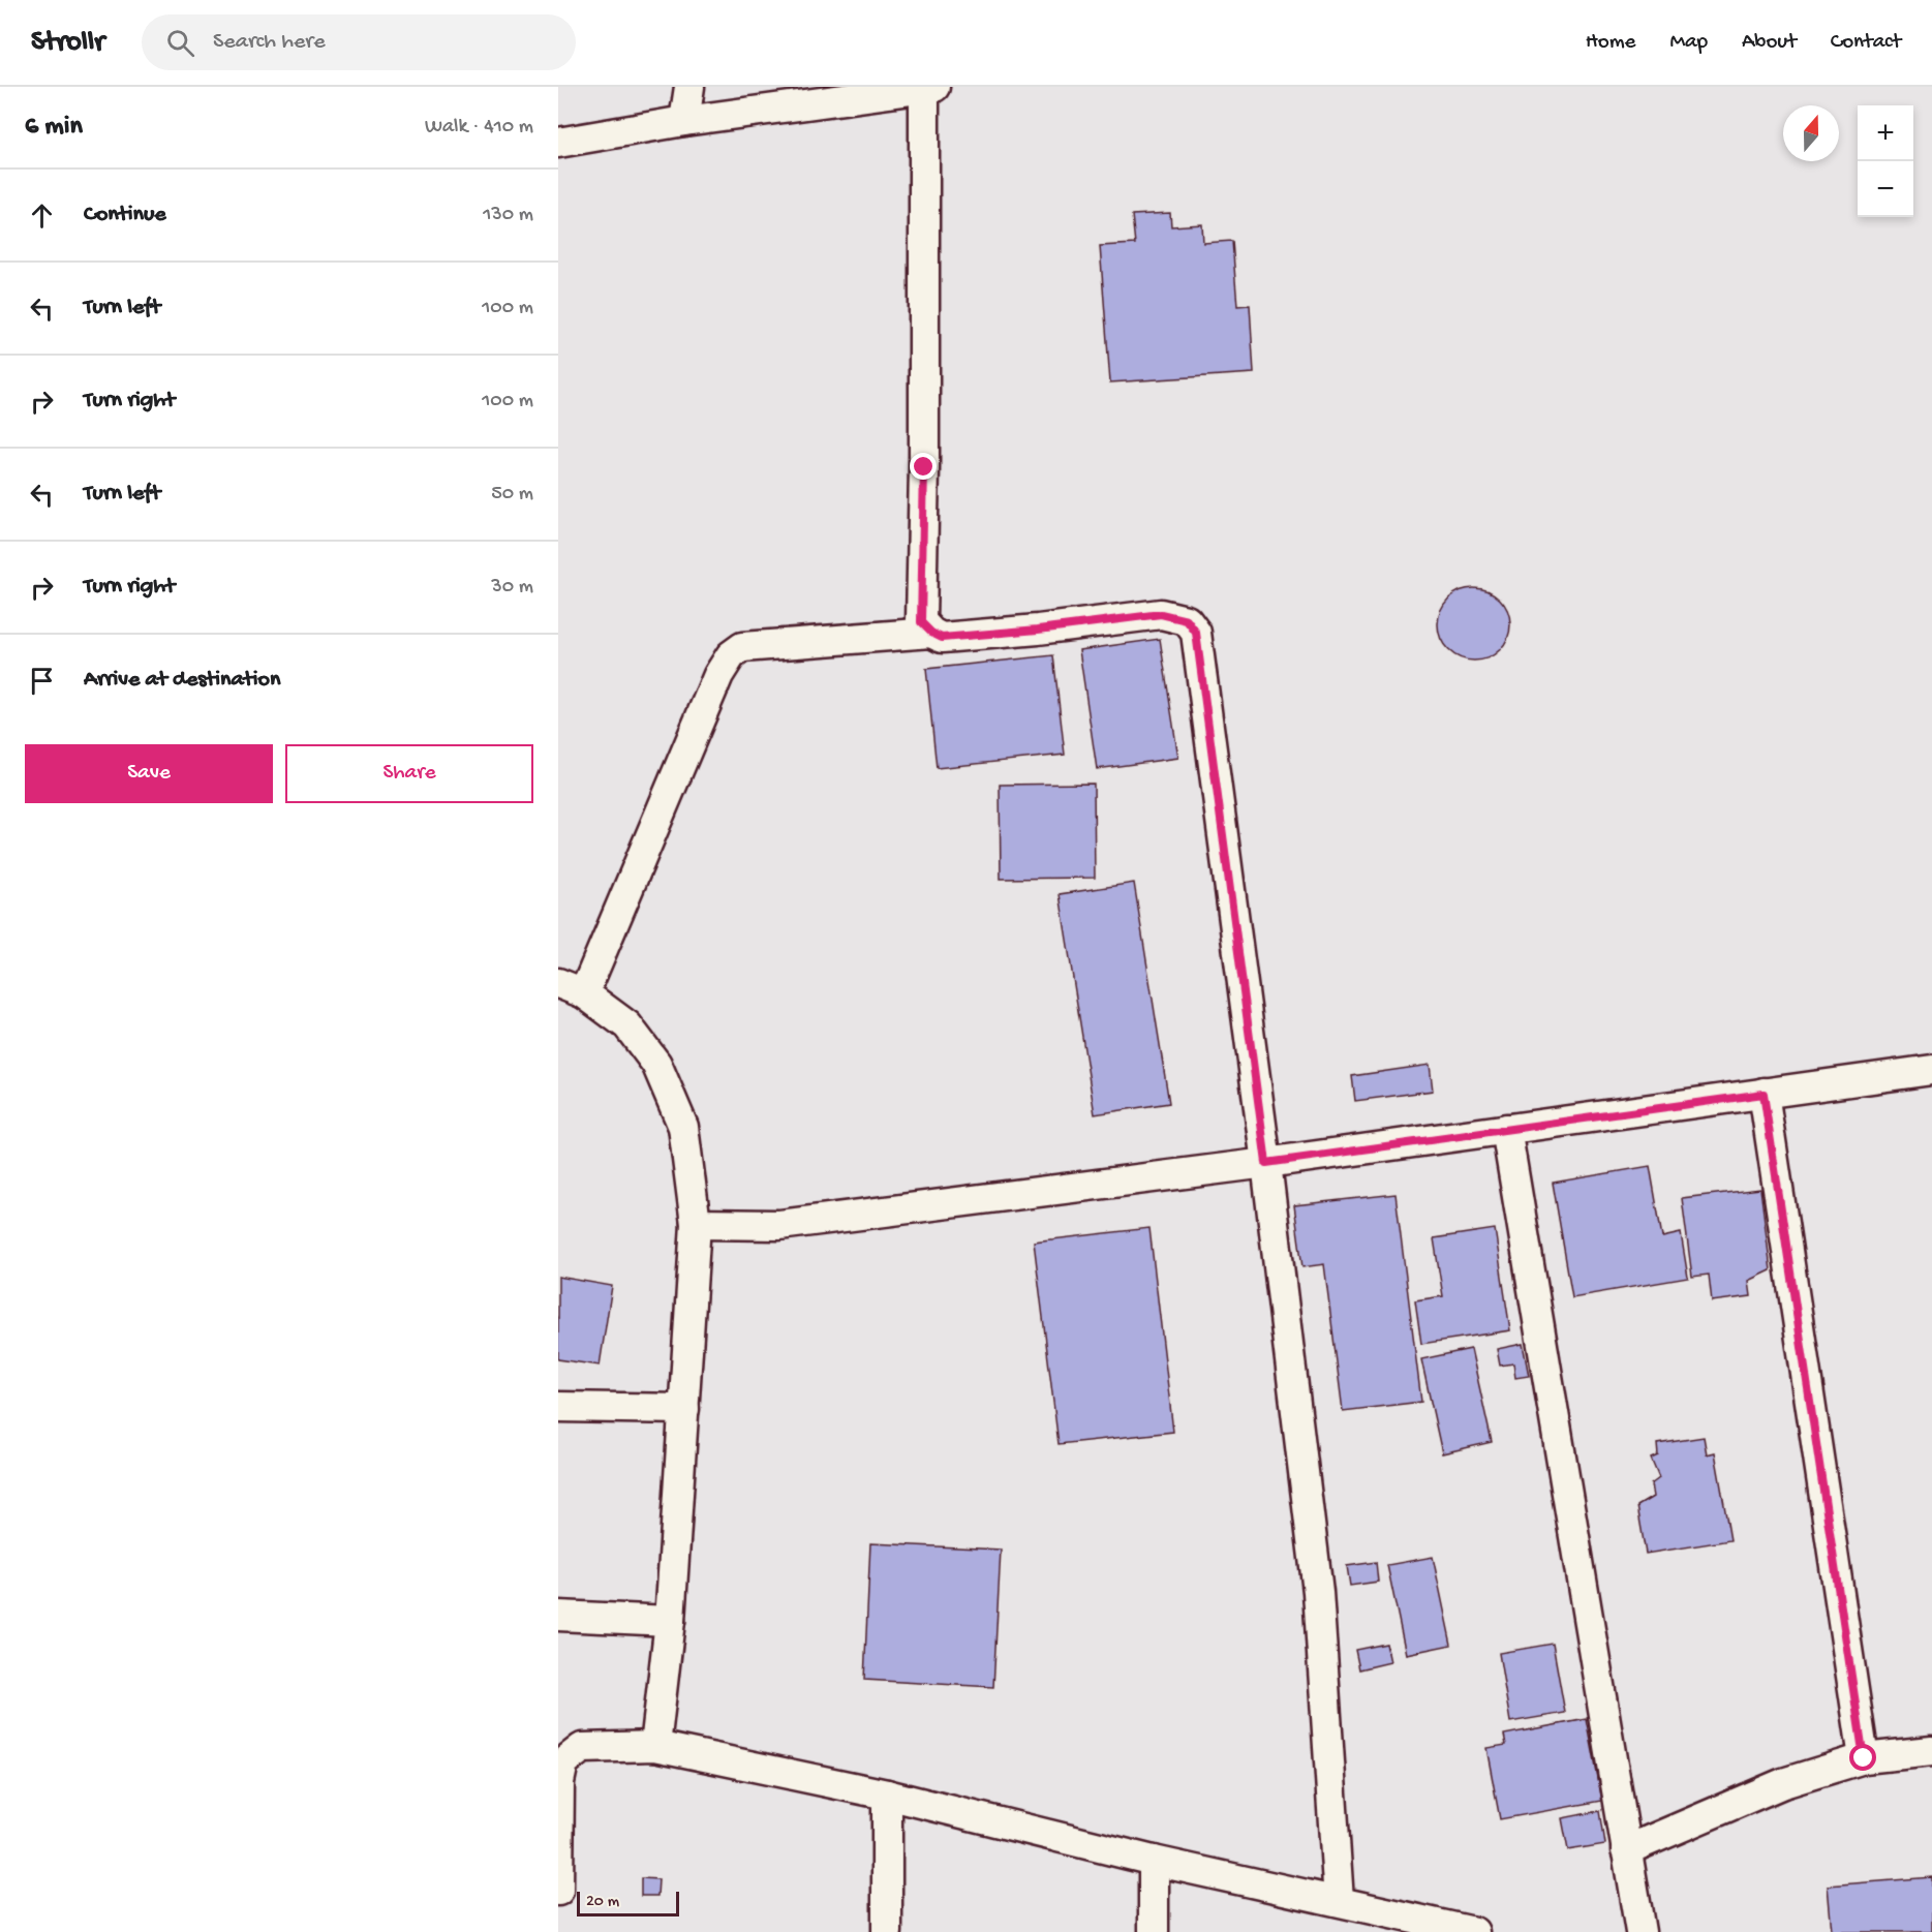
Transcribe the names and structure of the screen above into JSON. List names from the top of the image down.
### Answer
{
  "scale_bar": "20 m",
  "north": "top",
  "page": {
    "header": "Strollr",
    "search": "Search here",
    "nav": [
      "Home",
      "Map",
      "About",
      "Contact"
    ],
    "heading": ["6 min", "Walk · 410 m"],
    "map_buttons": ["+", "−"],
    "list": [
      ["Continue", "130 m"],
      ["Turn left", "100 m"],
      ["Turn right", "100 m"],
      ["Turn left", "50 m"],
      ["Turn right", "30 m"],
      "Arrive at destination"
    ],
    "buttons": ["Save", "Share"],
    "scale": "20 m"
  }
}
